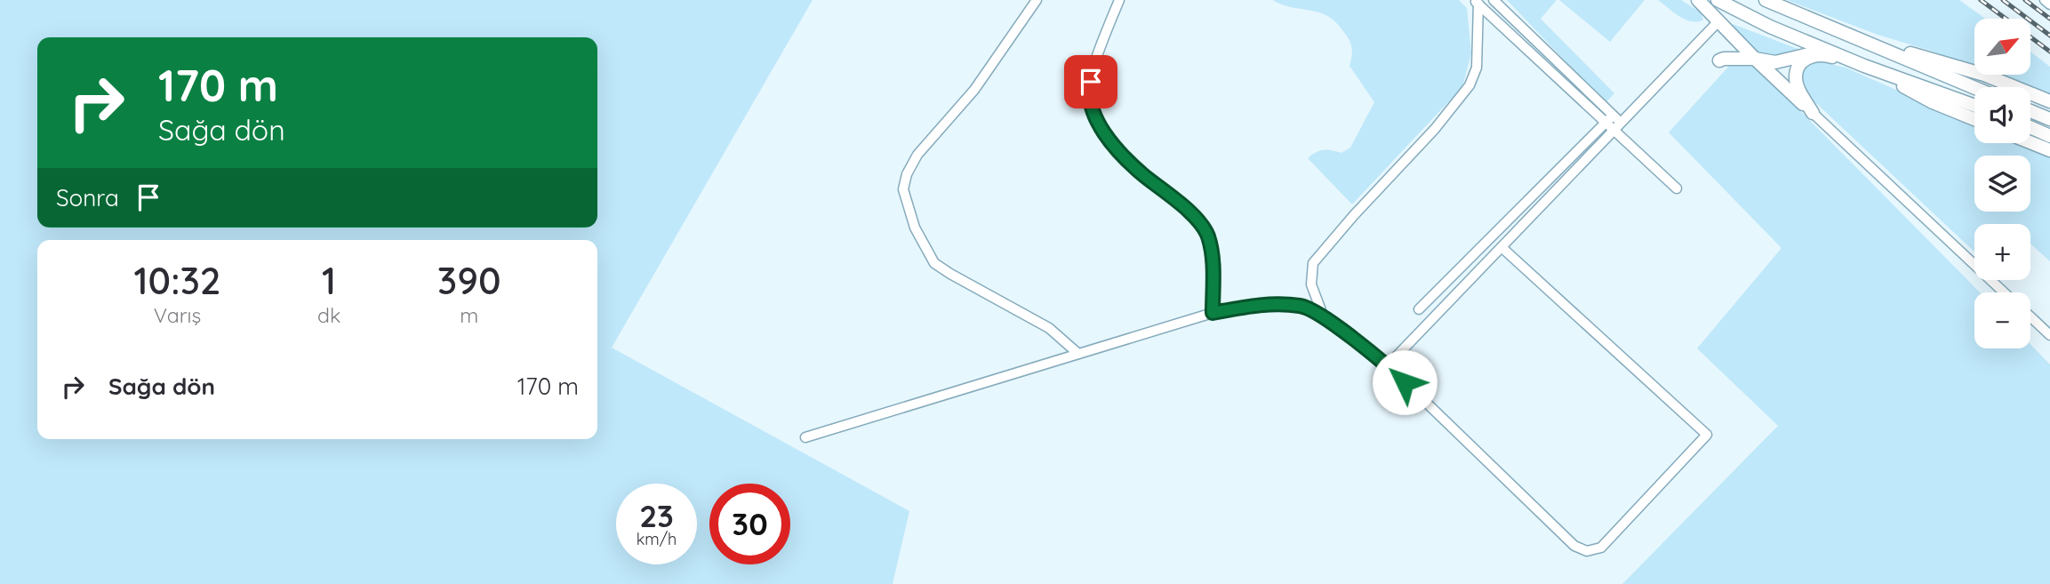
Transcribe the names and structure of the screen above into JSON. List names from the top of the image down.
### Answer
{
  "north": "top right",
  "page": {
    "map_buttons": ["+", "−"],
    "turn": ["170 m", "Sağa dön"],
    "then": "Sonra",
    "eta": [
      "10:32",
      "Varış",
      "1",
      "dk",
      "390",
      "m"
    ],
    "list": [
      {
        "name": "Sağa dön",
        "value": "170 m"
      }
    ],
    "speed": "23 km/h",
    "limit": "30"
  }
}
